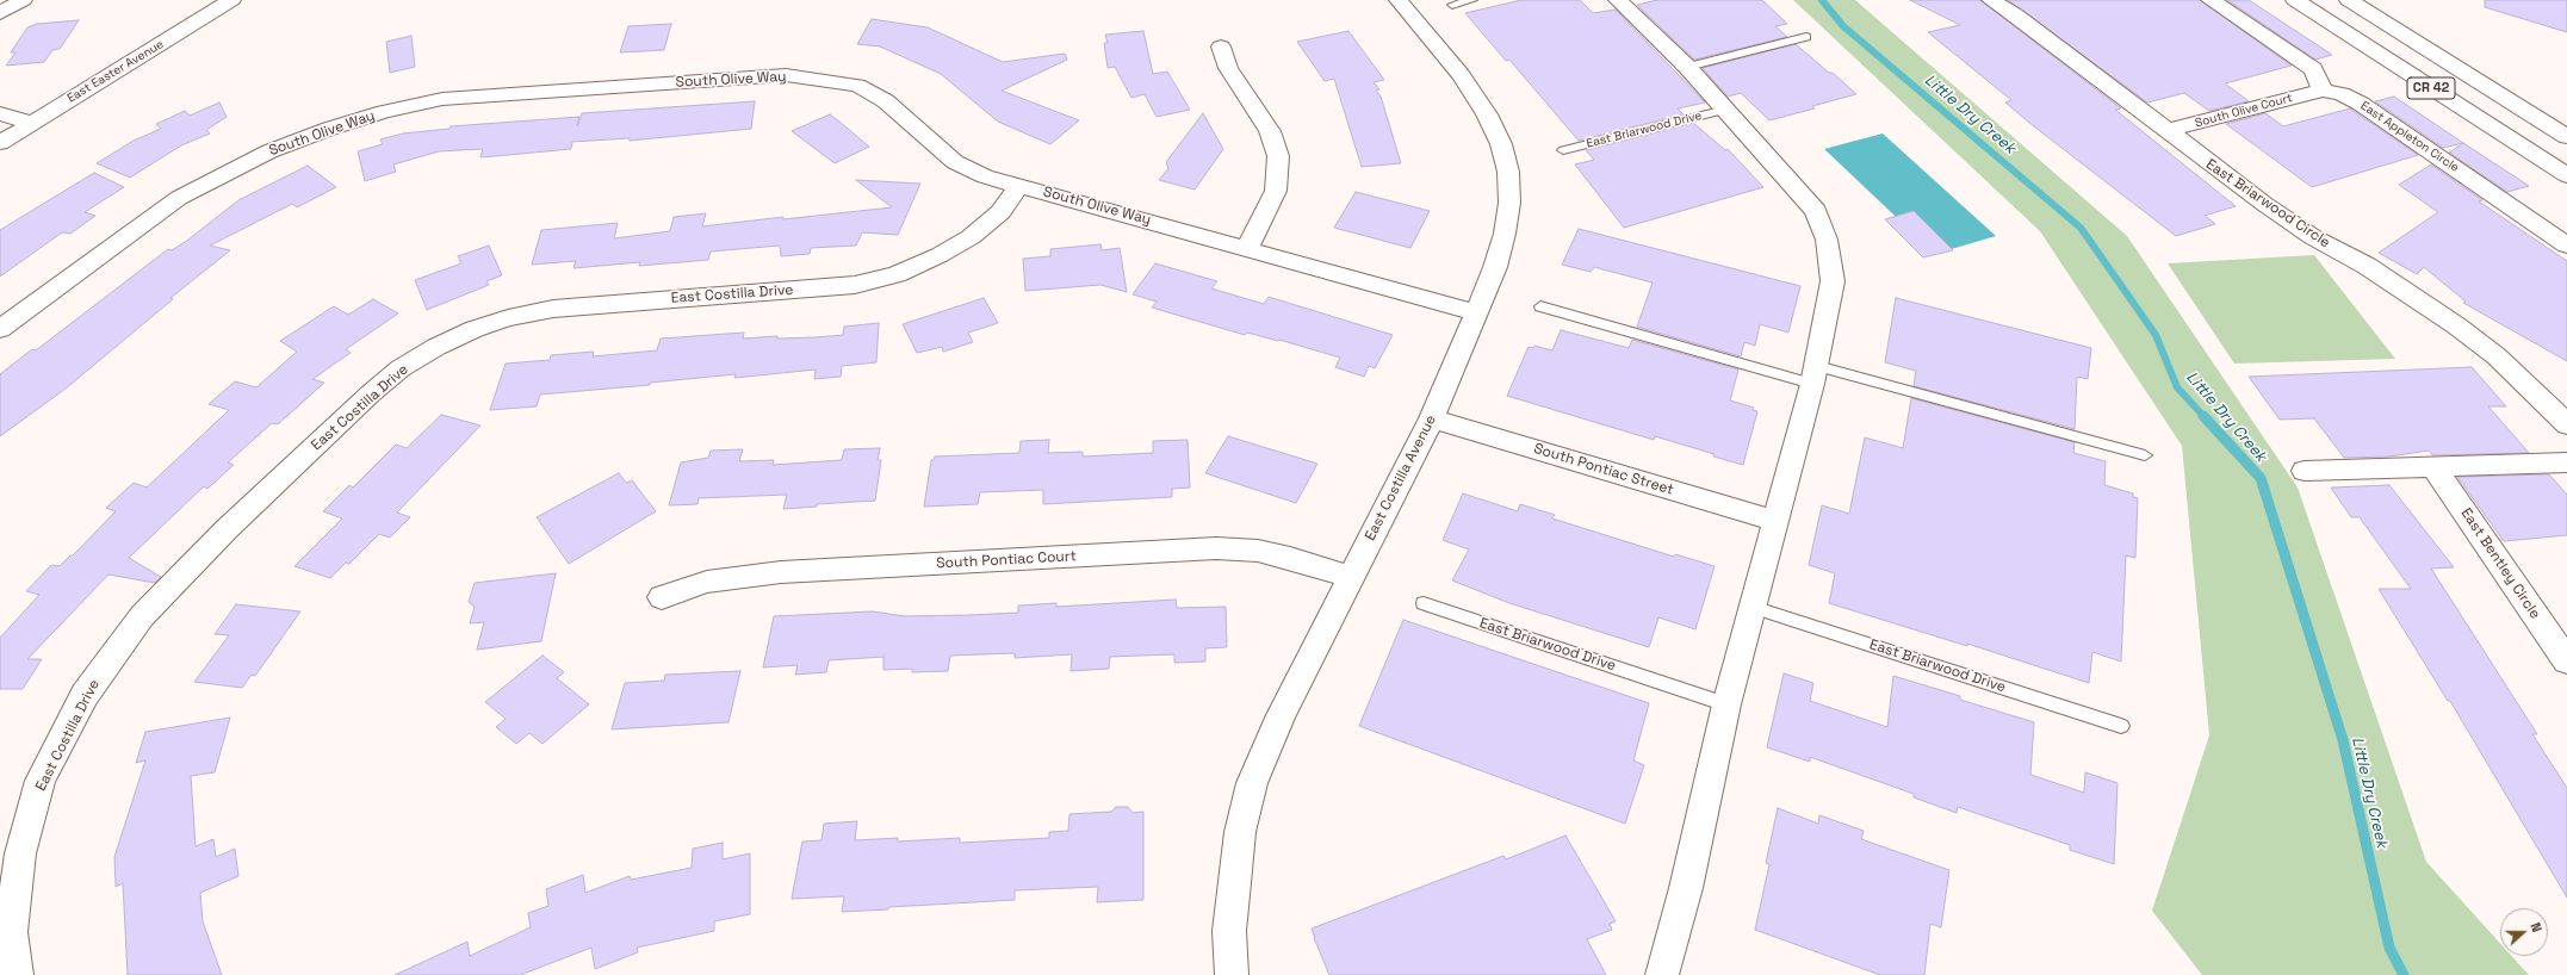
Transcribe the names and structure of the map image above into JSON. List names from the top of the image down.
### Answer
{
  "streets": {
    "street": [
      "East Easter Avenue",
      "South Olive Way",
      "CR 42",
      "South Olive Court",
      "East Briarwood Drive",
      "East Appleton Circle",
      "East Briarwood Circle",
      "East Costilla Drive",
      "South Pontiac Street",
      "East Costilla Avenue",
      "South Pontiac Court",
      "East Bentley Circle"
    ]
  },
  "crossings": [
    ["South Olive Way", "East Costilla Drive"],
    ["South Olive Way", "East Costilla Avenue"],
    ["South Olive Court", "East Appleton Circle"],
    ["South Olive Court", "East Briarwood Circle"],
    ["East Briarwood Drive", "South Pontiac Street"],
    ["South Pontiac Street", "East Costilla Avenue"],
    ["East Costilla Avenue", "South Pontiac Court"]
  ],
  "water": ["Little Dry Creek"],
  "north": "right"
}
